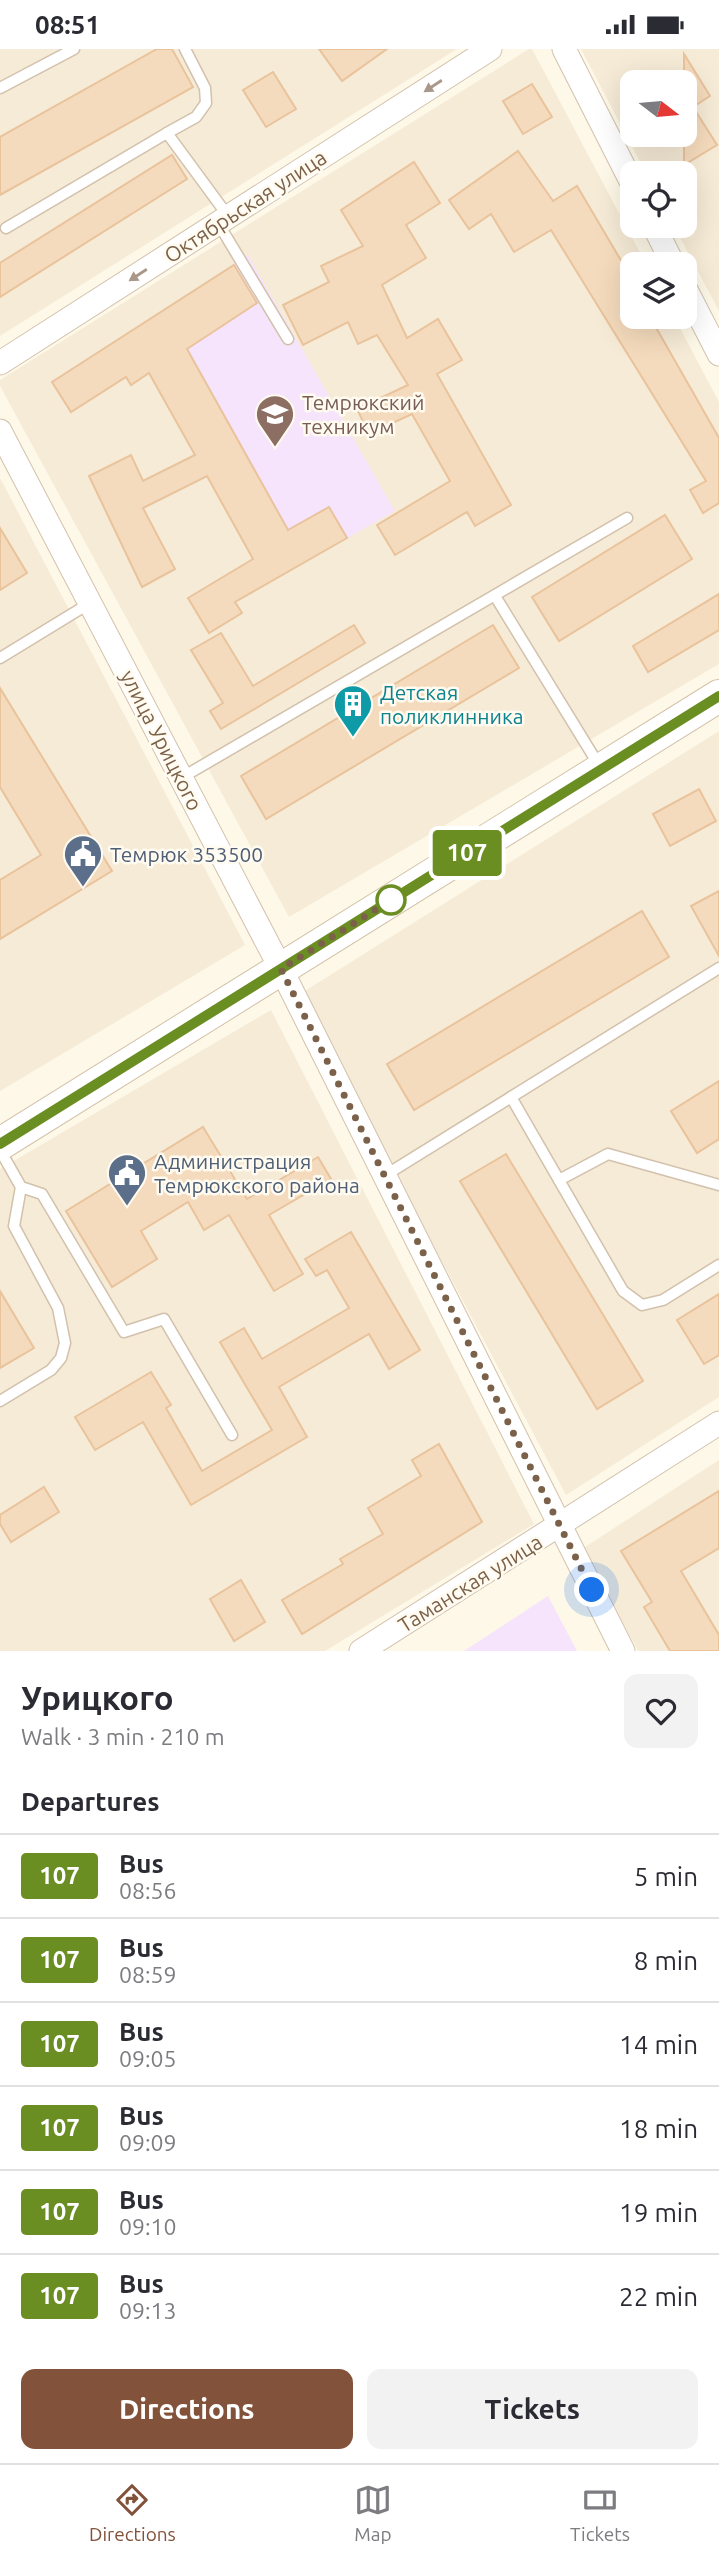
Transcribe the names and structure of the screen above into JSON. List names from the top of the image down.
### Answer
{
  "streets": {
    "street": ["Октябрьская улица", "улица Урицкого", "Таманская улица"]
  },
  "crossings": [
    ["улица Урицкого", "Таманская улица"]
  ],
  "one_way": ["Октябрьская улица"],
  "places": {
    "school or university": ["Темрюкский техникум"],
    "building": ["Детская поликлинника"],
    "public building": ["Темрюк 353500", "Администрация Темрюкского района"]
  },
  "lines": ["bus line 107"],
  "north": "right",
  "page": {
    "status": "08:51",
    "on_map": "107",
    "heading": [
      ["Урицкого", "Walk · 3 min · 210 m"],
      "Departures"
    ],
    "list": [
      {
        "mark": "107",
        "name": "Bus",
        "note": "08:56",
        "value": "5 min"
      },
      {
        "mark": "107",
        "name": "Bus",
        "note": "08:59",
        "value": "8 min"
      },
      {
        "mark": "107",
        "name": "Bus",
        "note": "09:05",
        "value": "14 min"
      },
      {
        "mark": "107",
        "name": "Bus",
        "note": "09:09",
        "value": "18 min"
      },
      {
        "mark": "107",
        "name": "Bus",
        "note": "09:10",
        "value": "19 min"
      },
      {
        "mark": "107",
        "name": "Bus",
        "note": "09:13",
        "value": "22 min"
      }
    ],
    "buttons": ["Directions", "Tickets"],
    "tabs": ["Directions", "Map", "Tickets"]
  }
}
